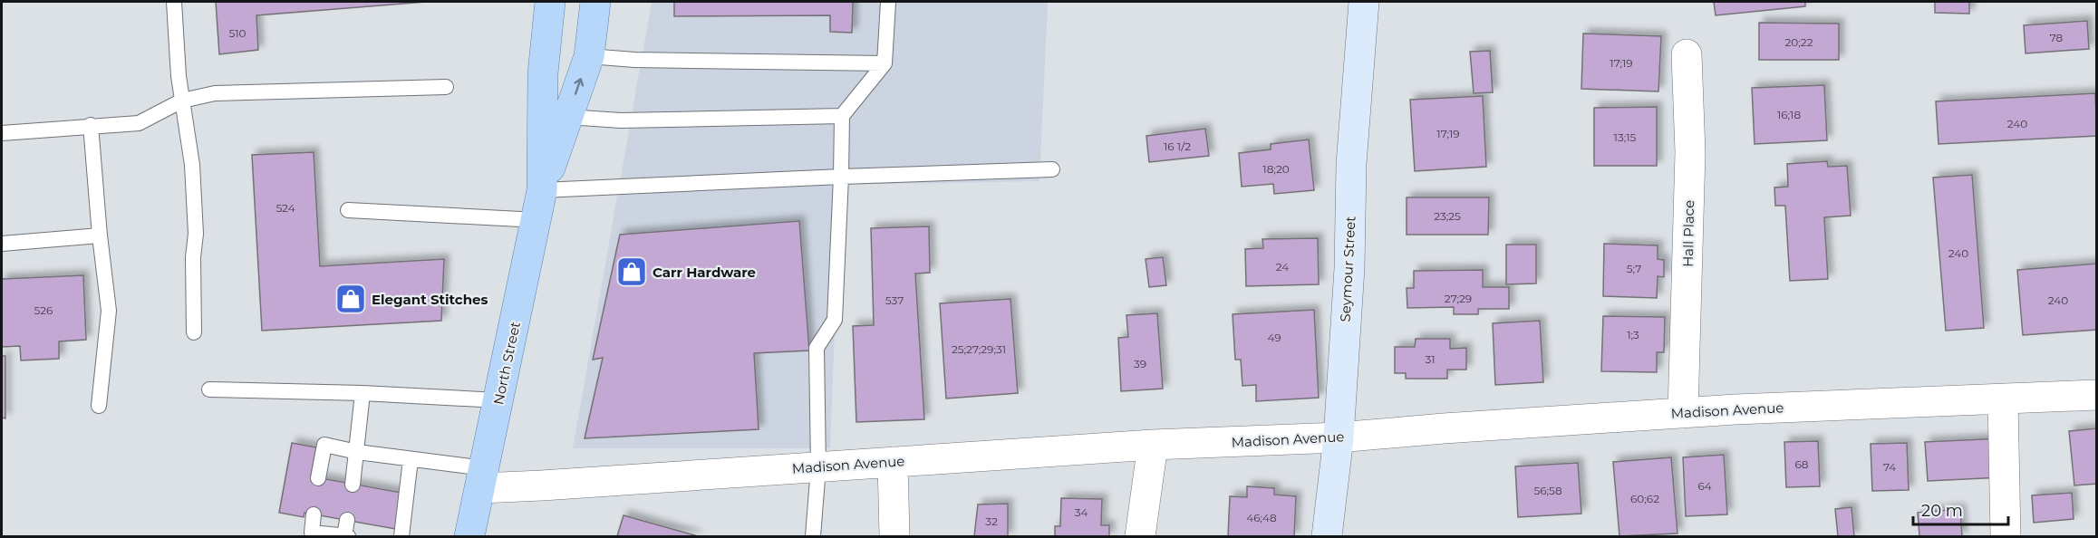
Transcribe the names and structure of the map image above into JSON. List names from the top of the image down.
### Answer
{
  "streets": {
    "main road": ["North Street"],
    "street": ["Hall Place", "Seymour Street", "Madison Avenue"]
  },
  "crossings": [
    ["Hall Place", "Madison Avenue"],
    ["Seymour Street", "Madison Avenue"],
    ["North Street", "Madison Avenue"]
  ],
  "places": {
    "shop": ["Carr Hardware", "Elegant Stitches"]
  },
  "house_numbers": [
    "510",
    "78",
    "20;22",
    "17;19",
    "16;18",
    "240",
    "17;19",
    "13;15",
    "16 1/2",
    "18;20",
    "524",
    "23;25",
    "240",
    "24",
    "5;7",
    "27;29",
    "537",
    "240",
    "526",
    "1;3",
    "49",
    "25;27;29;31",
    "31",
    "39",
    "68",
    "74",
    "64",
    "56;58",
    "60;62",
    "34",
    "46;48",
    "32"
  ],
  "scale_bar": "20 m"
}
